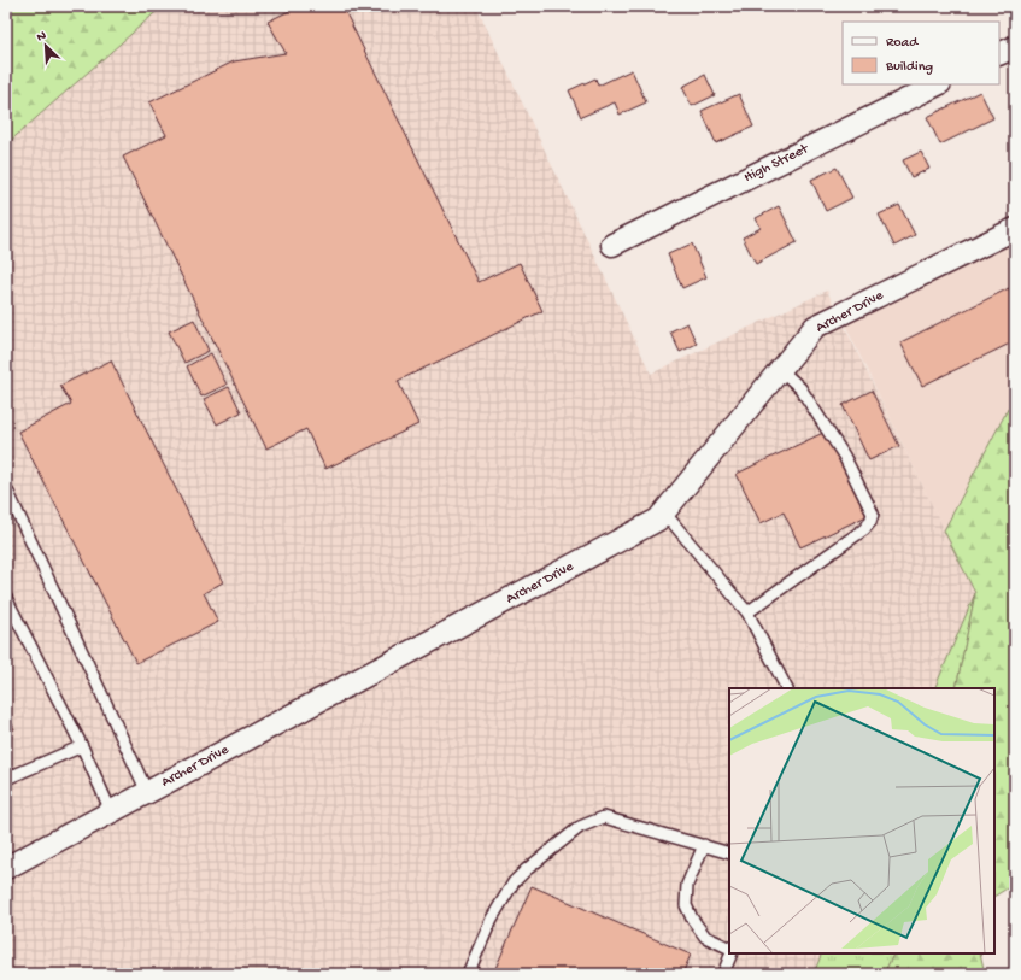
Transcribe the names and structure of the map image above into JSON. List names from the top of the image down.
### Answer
{
  "streets": {
    "street": ["High Street", "Archer Drive"]
  },
  "legend": ["Road", "Building"],
  "north": "top left"
}
